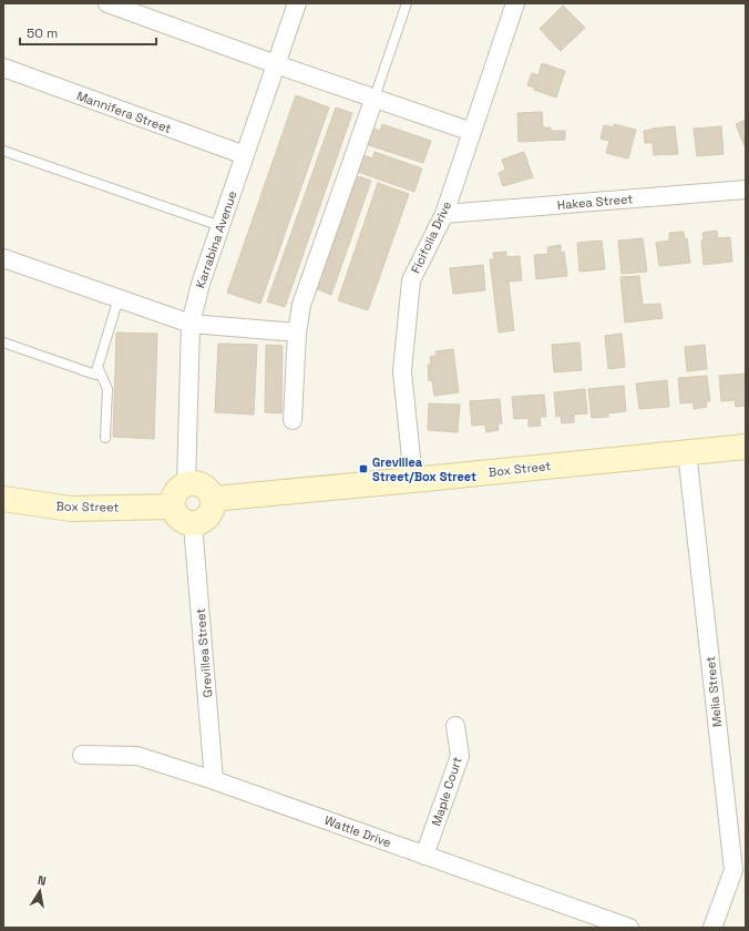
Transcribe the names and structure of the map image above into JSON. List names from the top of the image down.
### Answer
{
  "streets": {
    "main road": ["Box Street"],
    "street": [
      "Mannifera Street",
      "Hakea Street",
      "Ficifolia Drive",
      "Karrabina Avenue",
      "Grevillea Street",
      "Melia Street",
      "Maple Court",
      "Wattle Drive"
    ]
  },
  "crossings": [
    ["Mannifera Street", "Karrabina Avenue"],
    ["Hakea Street", "Ficifolia Drive"],
    ["Ficifolia Drive", "Box Street"],
    ["Karrabina Avenue", "Box Street"],
    ["Karrabina Avenue", "Grevillea Street"],
    ["Box Street", "Grevillea Street"],
    ["Box Street", "Melia Street"],
    ["Grevillea Street", "Wattle Drive"],
    ["Maple Court", "Wattle Drive"]
  ],
  "places": {
    "transit": ["Grevillea Street/Box Street"]
  },
  "scale_bar": "50 m",
  "north": "top"
}
